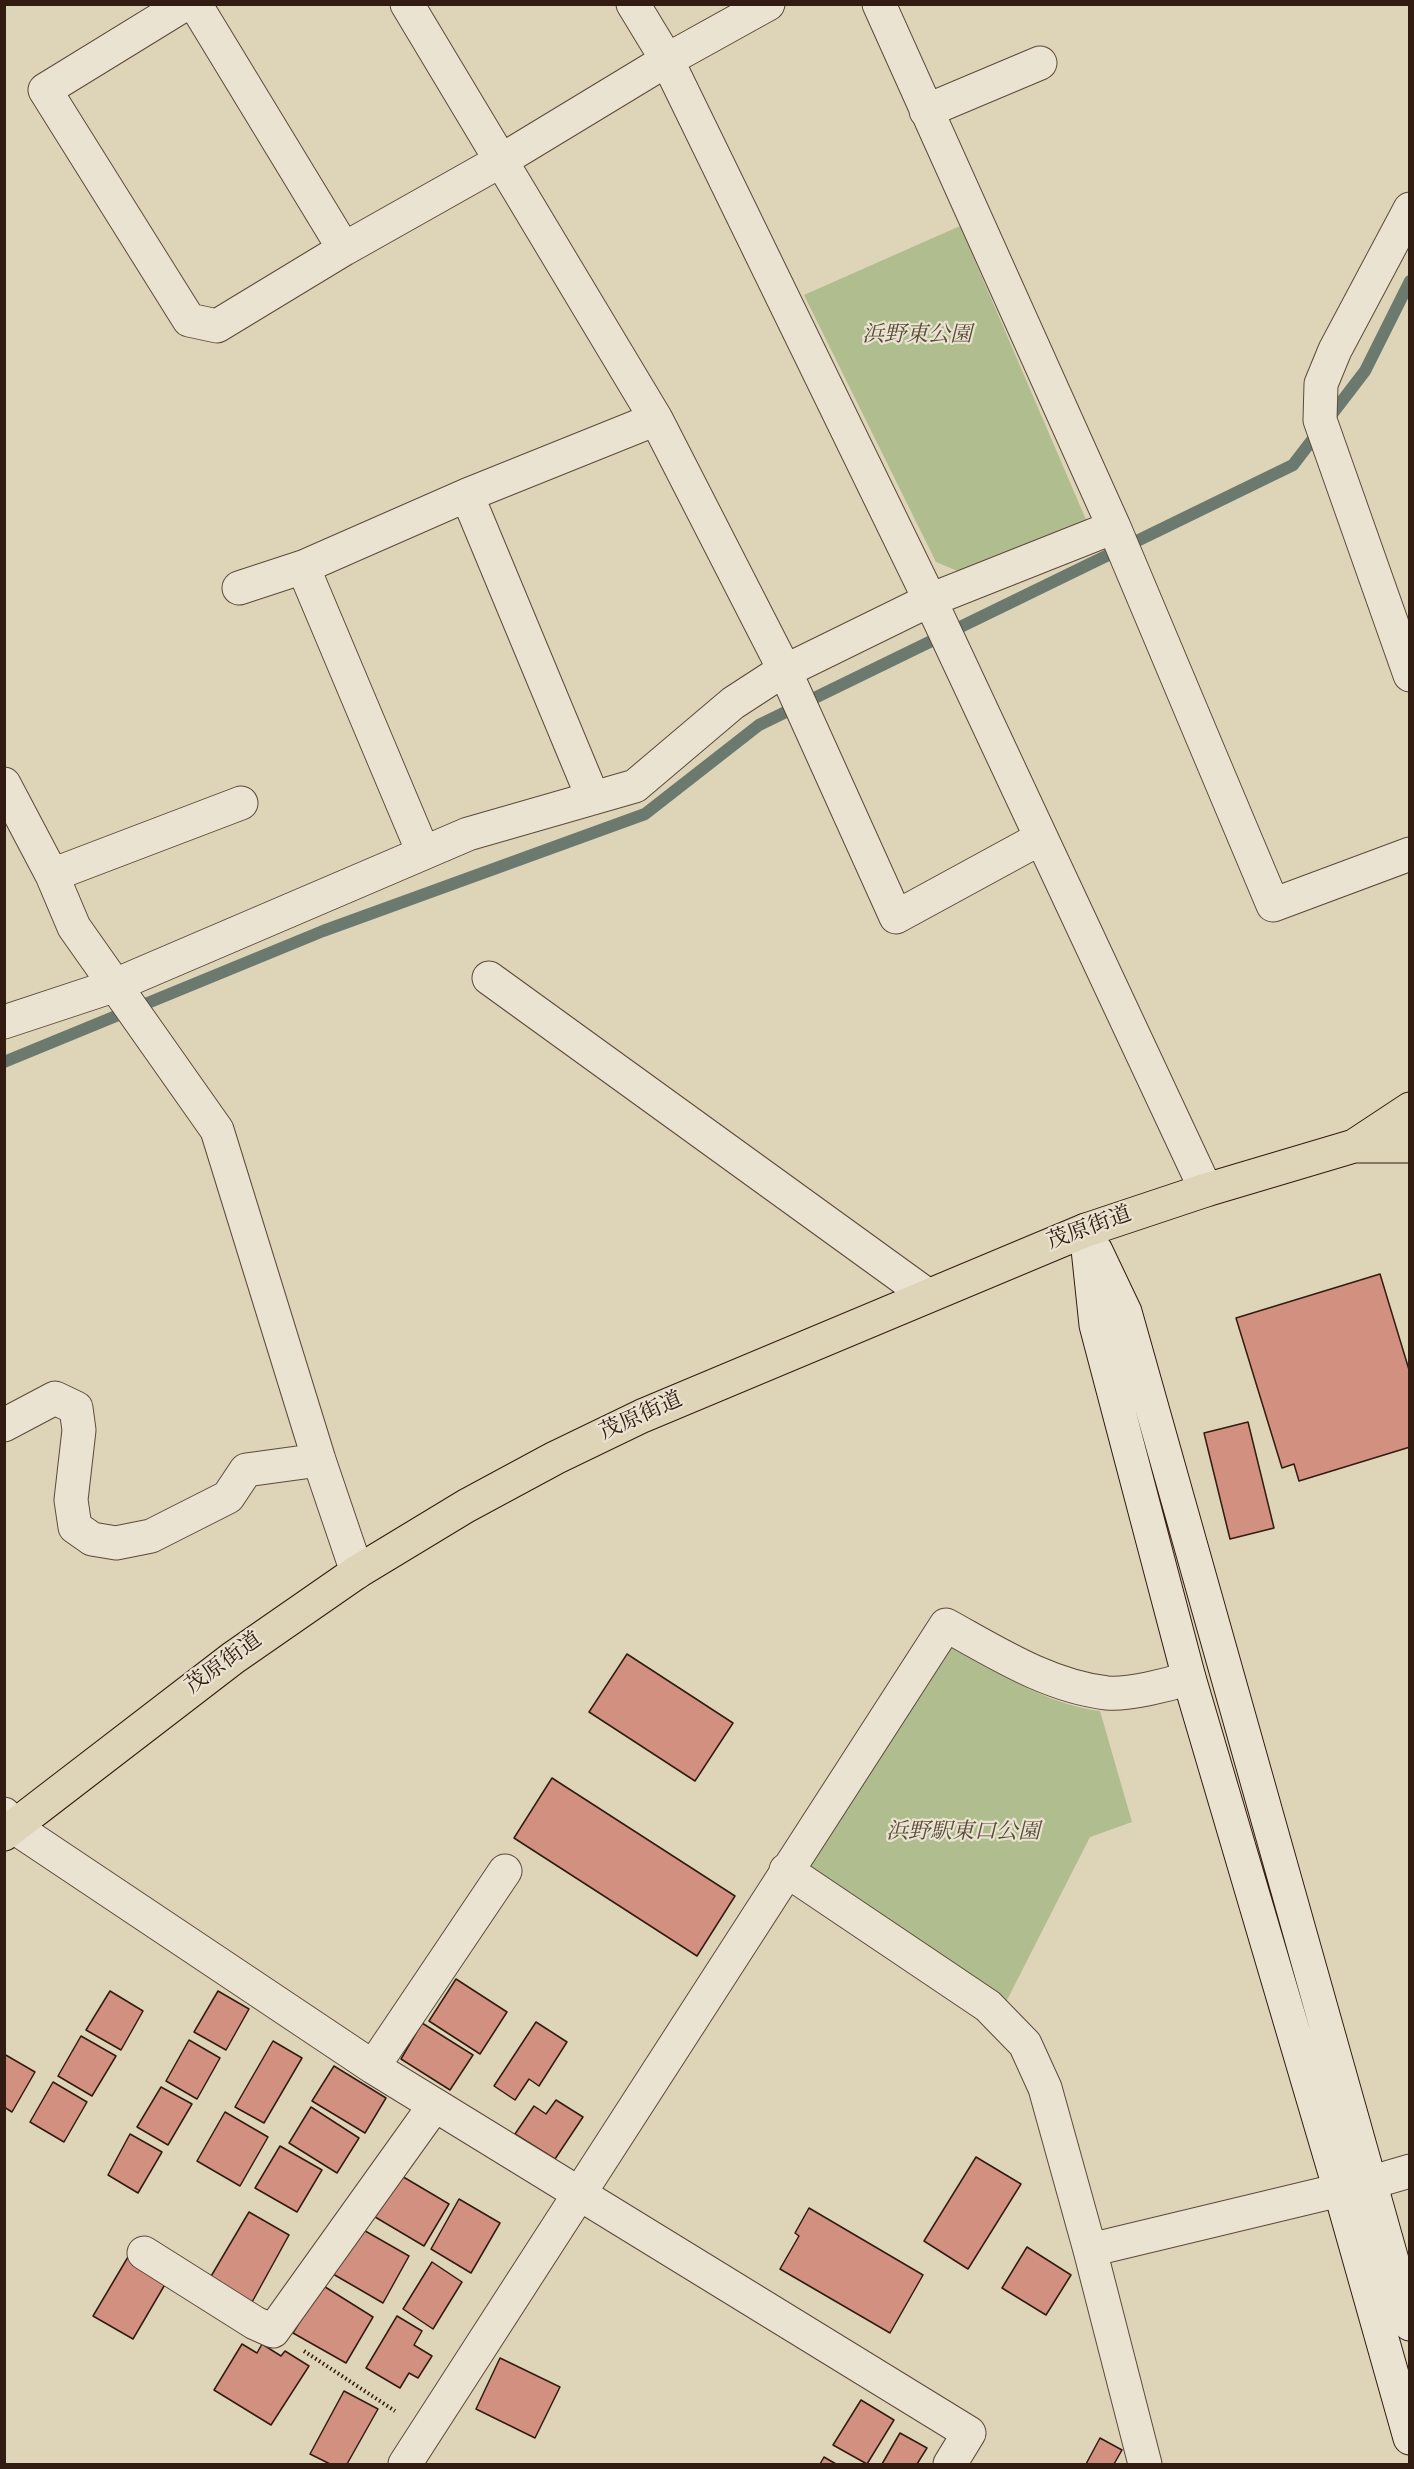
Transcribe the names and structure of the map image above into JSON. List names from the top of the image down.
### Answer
{
  "streets": {
    "main road": ["茂原街道"]
  },
  "parks": ["浜野東公園", "浜野駅東口公園"]
}
